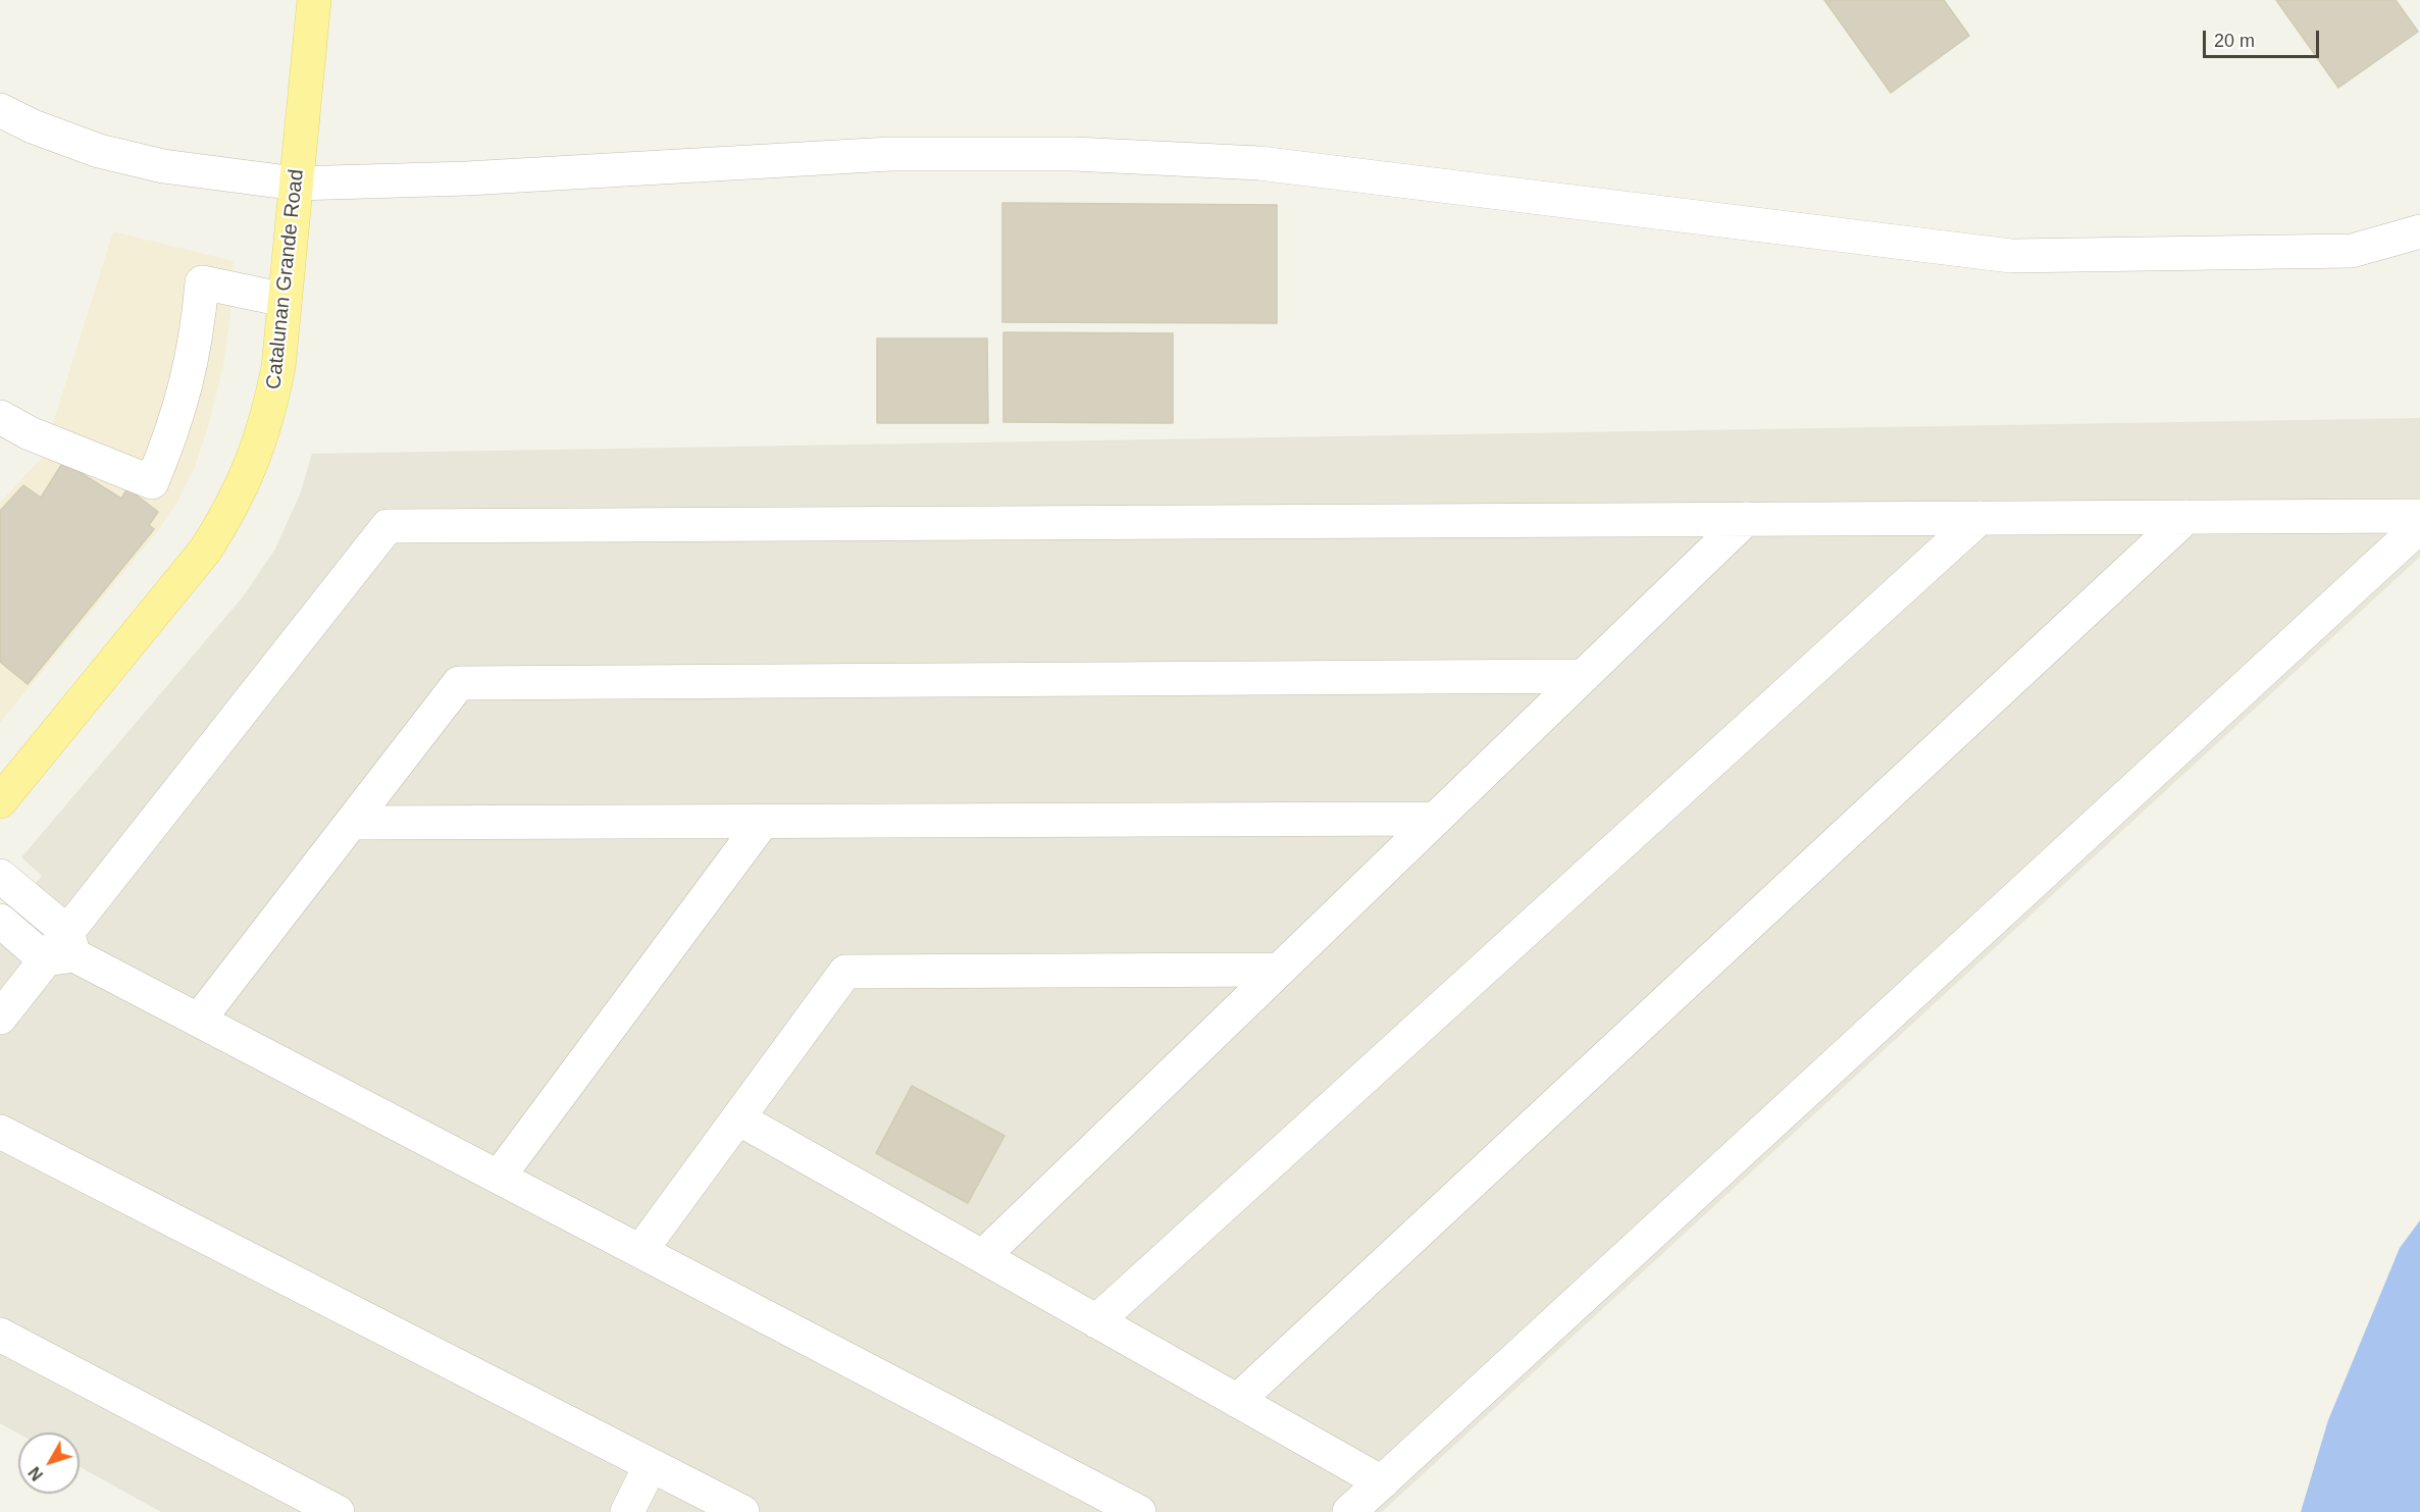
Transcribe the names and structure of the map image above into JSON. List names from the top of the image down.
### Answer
{
  "streets": {
    "main road": ["Catalunan Grande Road"]
  },
  "scale_bar": "20 m",
  "north": "bottom left"
}
